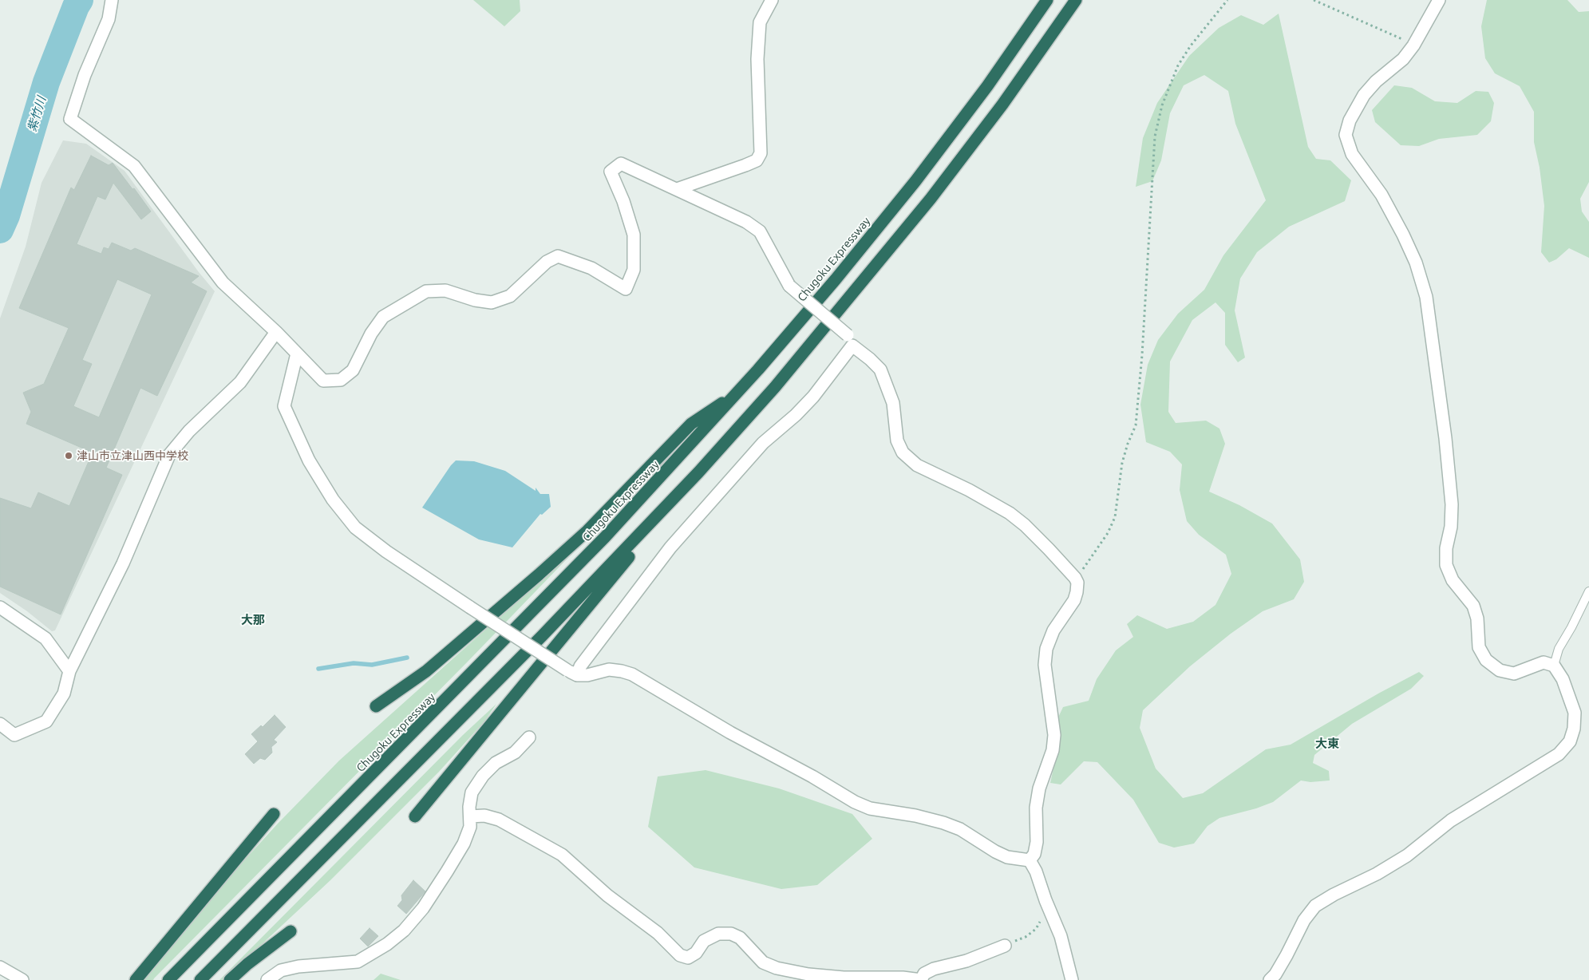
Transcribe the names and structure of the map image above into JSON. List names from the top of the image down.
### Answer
{
  "streets": {
    "highway": ["Chugoku Expressway"]
  },
  "districts": ["大那", "大東"],
  "water": ["紫竹川"],
  "places": ["津山市立津山西中学校"]
}
